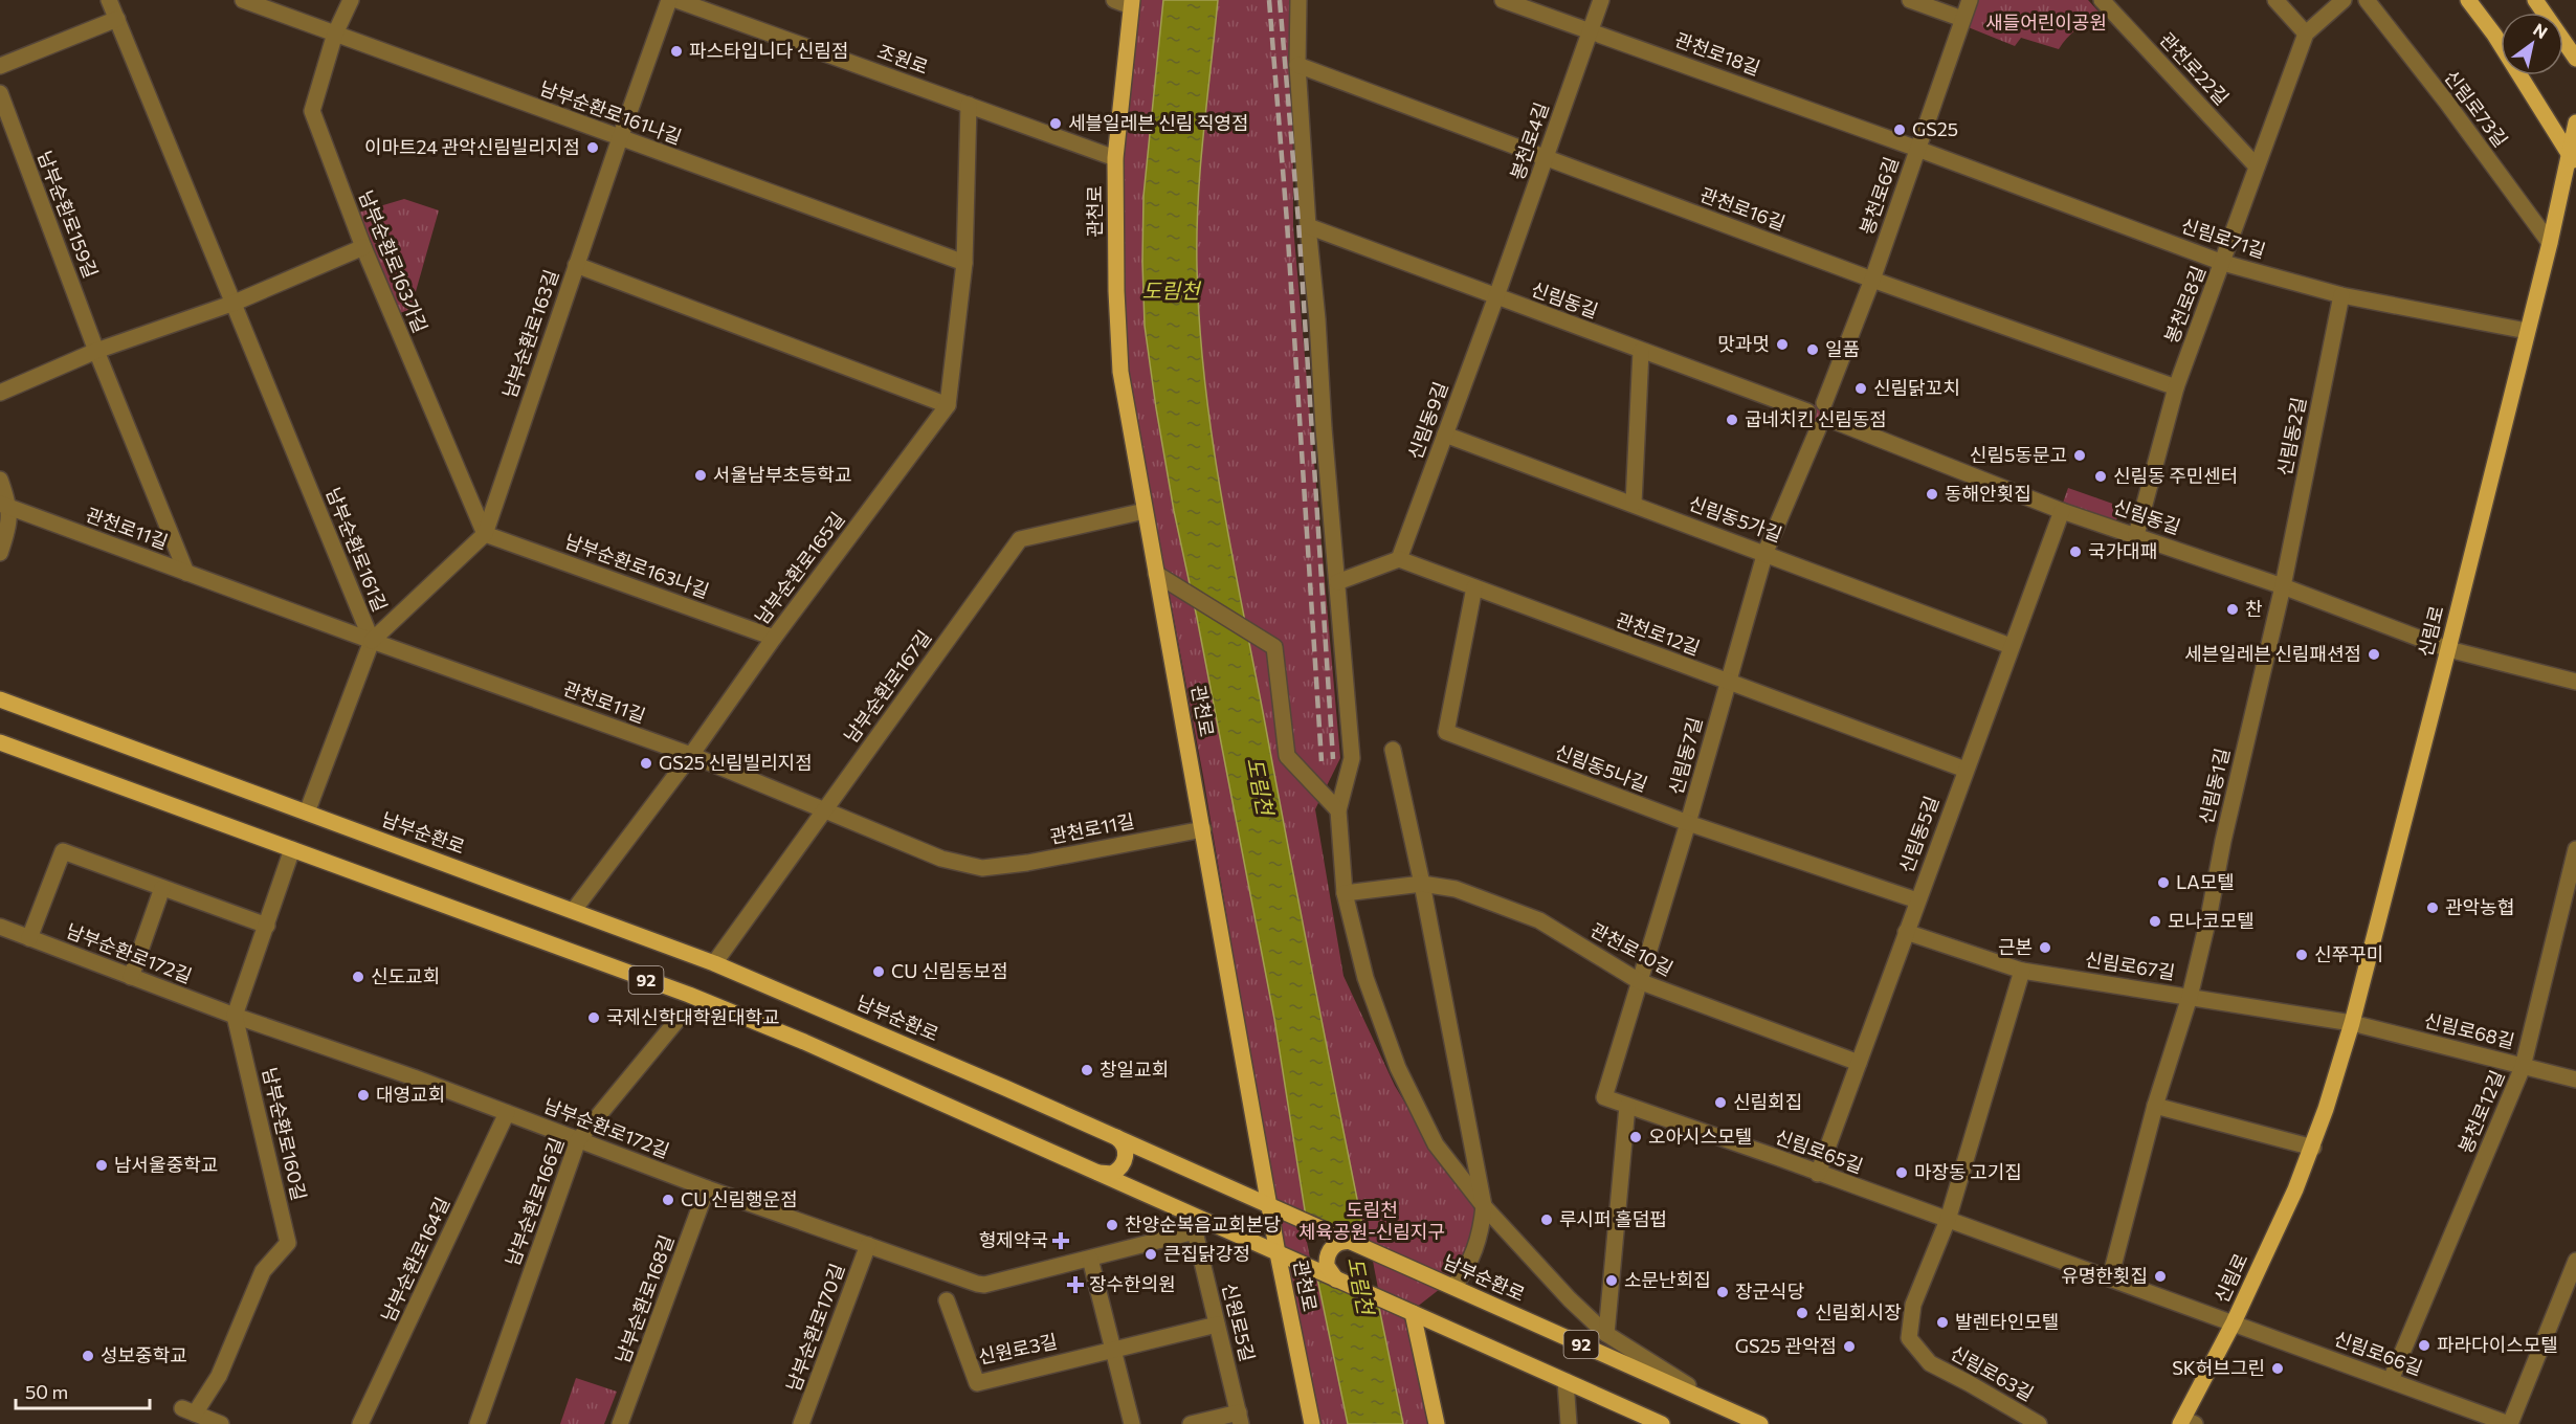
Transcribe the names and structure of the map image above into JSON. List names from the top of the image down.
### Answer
{
  "streets": {
    "main road": [
      "관천로",
      "신림로",
      "남부순환로",
      "92"
    ],
    "street": [
      "관천로18길",
      "조원로",
      "관천로22길",
      "신림로73길",
      "남부순환로161나길",
      "봉천로4길",
      "봉천로6길",
      "관천로16길",
      "남부순환로159길",
      "신림로71길",
      "남부순환로163가길",
      "신림동길",
      "봉천로8길",
      "남부순환로163길",
      "신림동9길",
      "신림동2길",
      "신림동5가길",
      "관천로11길",
      "남부순환로161길",
      "남부순환로163나길",
      "남부순환로165길",
      "관천로12길",
      "남부순환로167길",
      "신림동7길",
      "신림동5나길",
      "신림동1길",
      "신림동5길",
      "관천로10길",
      "남부순환로172길",
      "신림로67길",
      "신림로68길",
      "봉천로12길",
      "남부순환로160길",
      "신림로65길",
      "남부순환로166길",
      "남부순환로164길",
      "남부순환로168길",
      "신원로5길",
      "남부순환로170길",
      "신원로3길",
      "신림로66길",
      "신림로63길"
    ]
  },
  "crossings": [
    ["관천로18길", "봉천로4길"],
    ["관천로18길", "봉천로6길"],
    ["관천로18길", "신림로71길"],
    ["조원로", "관천로"],
    ["관천로22길", "봉천로8길"],
    ["신림로73길", "신림로"],
    ["남부순환로161나길", "남부순환로163가길"],
    ["남부순환로161나길", "남부순환로163길"],
    ["봉천로4길", "관천로16길"],
    ["봉천로4길", "신림동길"],
    ["봉천로4길", "신림동9길"],
    ["봉천로6길", "관천로16길"],
    ["봉천로6길", "신림로71길"],
    ["봉천로6길", "신림동길"],
    ["봉천로6길", "신림동7길"],
    ["관천로16길", "봉천로8길"],
    ["관천로", "관천로11길"],
    ["관천로", "남부순환로167길"],
    ["관천로", "남부순환로"],
    ["관천로", "92"],
    ["남부순환로159길", "관천로11길"],
    ["신림로71길", "봉천로8길"],
    ["신림로71길", "신림동2길"],
    ["신림로71길", "신림로"],
    ["남부순환로163가길", "남부순환로163길"],
    ["남부순환로163가길", "남부순환로163나길"],
    ["신림동길", "봉천로8길"],
    ["신림동길", "신림동9길"],
    ["신림동길", "신림동2길"],
    ["신림동길", "신림로"],
    ["신림동길", "신림동7길"],
    ["신림동길", "신림동1길"],
    ["신림동길", "신림동5길"],
    ["남부순환로163길", "관천로11길"],
    ["남부순환로163길", "남부순환로161길"],
    ["남부순환로163길", "남부순환로163나길"],
    ["신림동9길", "신림동5가길"],
    ["신림동9길", "관천로12길"],
    ["신림동2길", "신림동1길"],
    ["신림동5가길", "신림동7길"],
    ["신림동5가길", "신림동5길"],
    ["관천로11길", "남부순환로161길"],
    ["관천로11길", "남부순환로165길"],
    ["관천로11길", "남부순환로167길"],
    ["남부순환로161길", "남부순환로"],
    ["남부순환로163나길", "남부순환로165길"],
    ["남부순환로165길", "남부순환로"],
    ["신림로", "신림로67길"],
    ["신림로", "신림로68길"],
    ["신림로", "신림로65길"],
    ["신림로", "신림로66길"],
    ["관천로12길", "신림동7길"],
    ["관천로12길", "신림동5나길"],
    ["관천로12길", "신림동5길"],
    ["남부순환로167길", "남부순환로"],
    ["신림동7길", "신림동5나길"],
    ["신림동7길", "관천로10길"],
    ["신림동7길", "신림로65길"],
    ["신림동5나길", "신림동5길"],
    ["신림동1길", "신림로67길"],
    ["신림동5길", "관천로10길"],
    ["신림동5길", "신림로67길"],
    ["신림동5길", "신림로65길"],
    ["남부순환로172길", "92"],
    ["남부순환로172길", "남부순환로160길"],
    ["남부순환로172길", "남부순환로166길"],
    ["남부순환로172길", "남부순환로164길"],
    ["남부순환로172길", "남부순환로168길"],
    ["남부순환로172길", "신원로5길"],
    ["남부순환로172길", "남부순환로170길"],
    ["신림로67길", "신림로68길"],
    ["92", "신원로5길"],
    ["신림로68길", "봉천로12길"],
    ["봉천로12길", "신림로66길"],
    ["신림로65길", "신림로66길"],
    ["신림로65길", "신림로63길"],
    ["신원로5길", "신원로3길"]
  ],
  "water": ["도림천"],
  "parks": ["새들어린이공원", "도림천 체육공원-신림지구"],
  "places": {
    "other": [
      "파스타입니다 신림점",
      "세블일레븐 신림 직영점",
      "GS25",
      "이마트24 관악신림빌리지점",
      "맛과멋",
      "일품",
      "신림닭꼬치",
      "굽네치킨 신림동점",
      "신림5동문고",
      "서울남부초등학교",
      "신림동 주민센터",
      "동해안횟집",
      "국가대패",
      "찬",
      "세븐일레븐 신림패션점",
      "GS25 신림빌리지점",
      "LA모텔",
      "관악농협",
      "모나코모텔",
      "근본",
      "신쭈꾸미",
      "CU 신림동보점",
      "신도교회",
      "국제신학대학원대학교",
      "창일교회",
      "대영교회",
      "신림회집",
      "오아시스모텔",
      "남서울중학교",
      "마장동 고기집",
      "CU 신림행운점",
      "루시퍼 홀덤펍",
      "찬양순복음교회본당",
      "큰집닭강정",
      "유명한횟집",
      "소문난회집",
      "장군식당",
      "신림회시장",
      "발렌타인모텔",
      "파라다이스모텔",
      "GS25 관악점",
      "성보중학교",
      "SK허브그린"
    ],
    "health": ["형제약국", "장수한의원"]
  },
  "scale_bar": "50 m",
  "north": "top right"
}
